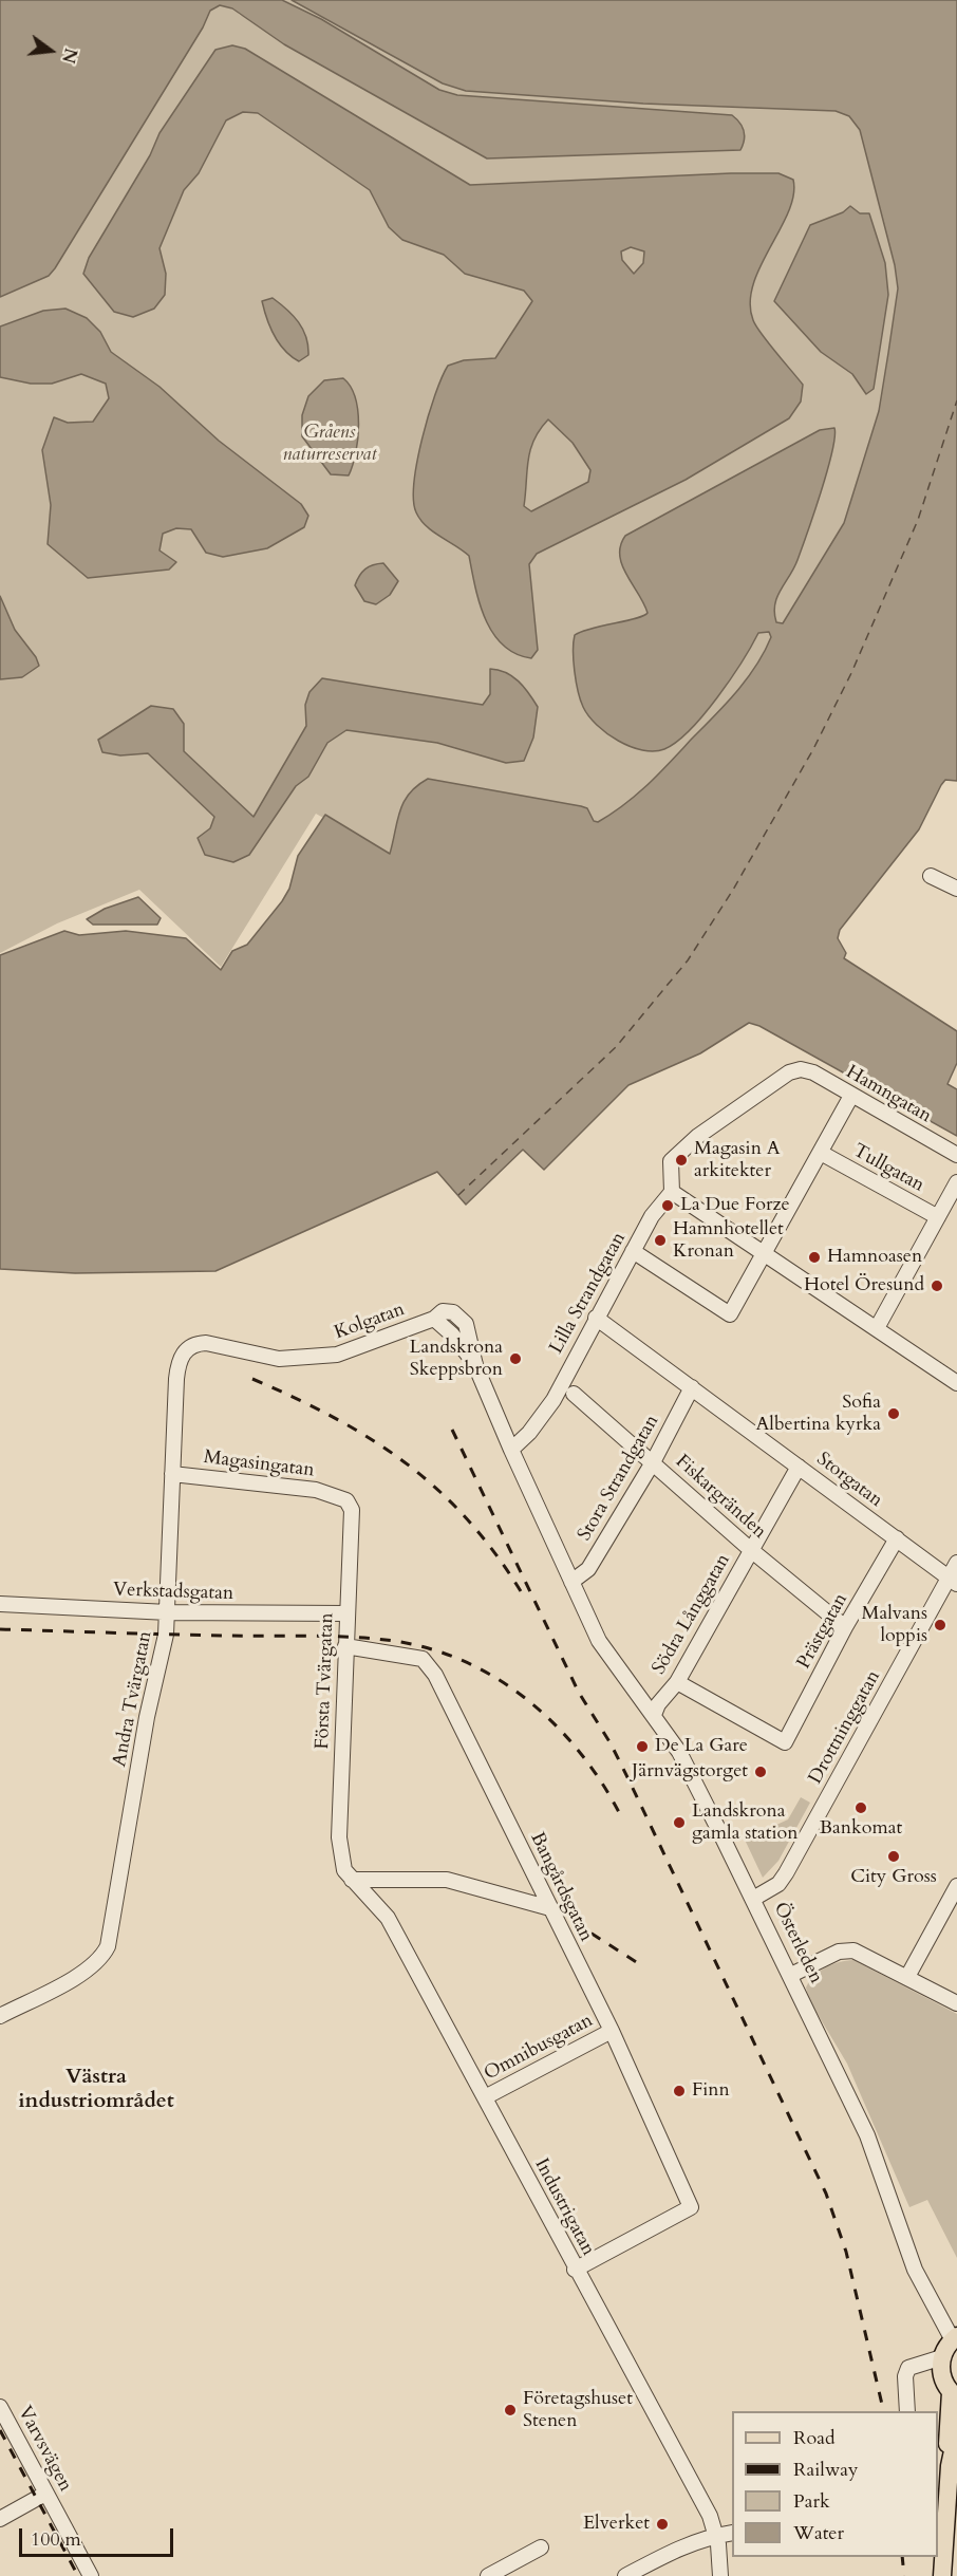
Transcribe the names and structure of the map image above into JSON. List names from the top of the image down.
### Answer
{
  "streets": {
    "main road": ["Österleden"],
    "street": [
      "Hamngatan",
      "Tullgatan",
      "Lilla Strandgatan",
      "Kolgatan",
      "Magasingatan",
      "Stora Strandgatan",
      "Storgatan",
      "Fiskargränden",
      "Verkstadsgatan",
      "Södra Långgatan",
      "Prästgatan",
      "Första Tvärgatan",
      "Andra Tvärgatan",
      "Drottninggatan",
      "Bangårdsgatan",
      "Omnibusgatan",
      "Industrigatan",
      "Varvsvägen"
    ]
  },
  "crossings": [
    ["Hamngatan", "Lilla Strandgatan"],
    ["Lilla Strandgatan", "Kolgatan"],
    ["Lilla Strandgatan", "Storgatan"],
    ["Kolgatan", "Andra Tvärgatan"],
    ["Magasingatan", "Första Tvärgatan"],
    ["Magasingatan", "Andra Tvärgatan"],
    ["Stora Strandgatan", "Storgatan"],
    ["Stora Strandgatan", "Fiskargränden"],
    ["Stora Strandgatan", "Österleden"],
    ["Storgatan", "Södra Långgatan"],
    ["Storgatan", "Prästgatan"],
    ["Storgatan", "Drottninggatan"],
    ["Fiskargränden", "Södra Långgatan"],
    ["Fiskargränden", "Prästgatan"],
    ["Verkstadsgatan", "Första Tvärgatan"],
    ["Verkstadsgatan", "Andra Tvärgatan"],
    ["Södra Långgatan", "Prästgatan"],
    ["Södra Långgatan", "Österleden"],
    ["Första Tvärgatan", "Bangårdsgatan"],
    ["Första Tvärgatan", "Industrigatan"],
    ["Drottninggatan", "Österleden"],
    ["Bangårdsgatan", "Omnibusgatan"],
    ["Bangårdsgatan", "Industrigatan"],
    ["Omnibusgatan", "Industrigatan"]
  ],
  "districts": ["Västra industriområdet"],
  "parks": ["Gråens naturreservat"],
  "places": [
    "Magasin A arkitekter",
    "La Due Forze",
    "Hamnhotellet Kronan",
    "Hamnoasen",
    "Hotel Öresund",
    "Landskrona Skeppsbron",
    "Sofia Albertina kyrka",
    "Malvans loppis",
    "De La Gare",
    "Järnvägstorget",
    "Bankomat",
    "Landskrona gamla station",
    "City Gross",
    "Finn",
    "Företagshuset Stenen",
    "Elverket"
  ],
  "legend": [
    "Road",
    "Railway",
    "Park",
    "Water"
  ],
  "scale_bar": "100 m",
  "north": "right"
}
